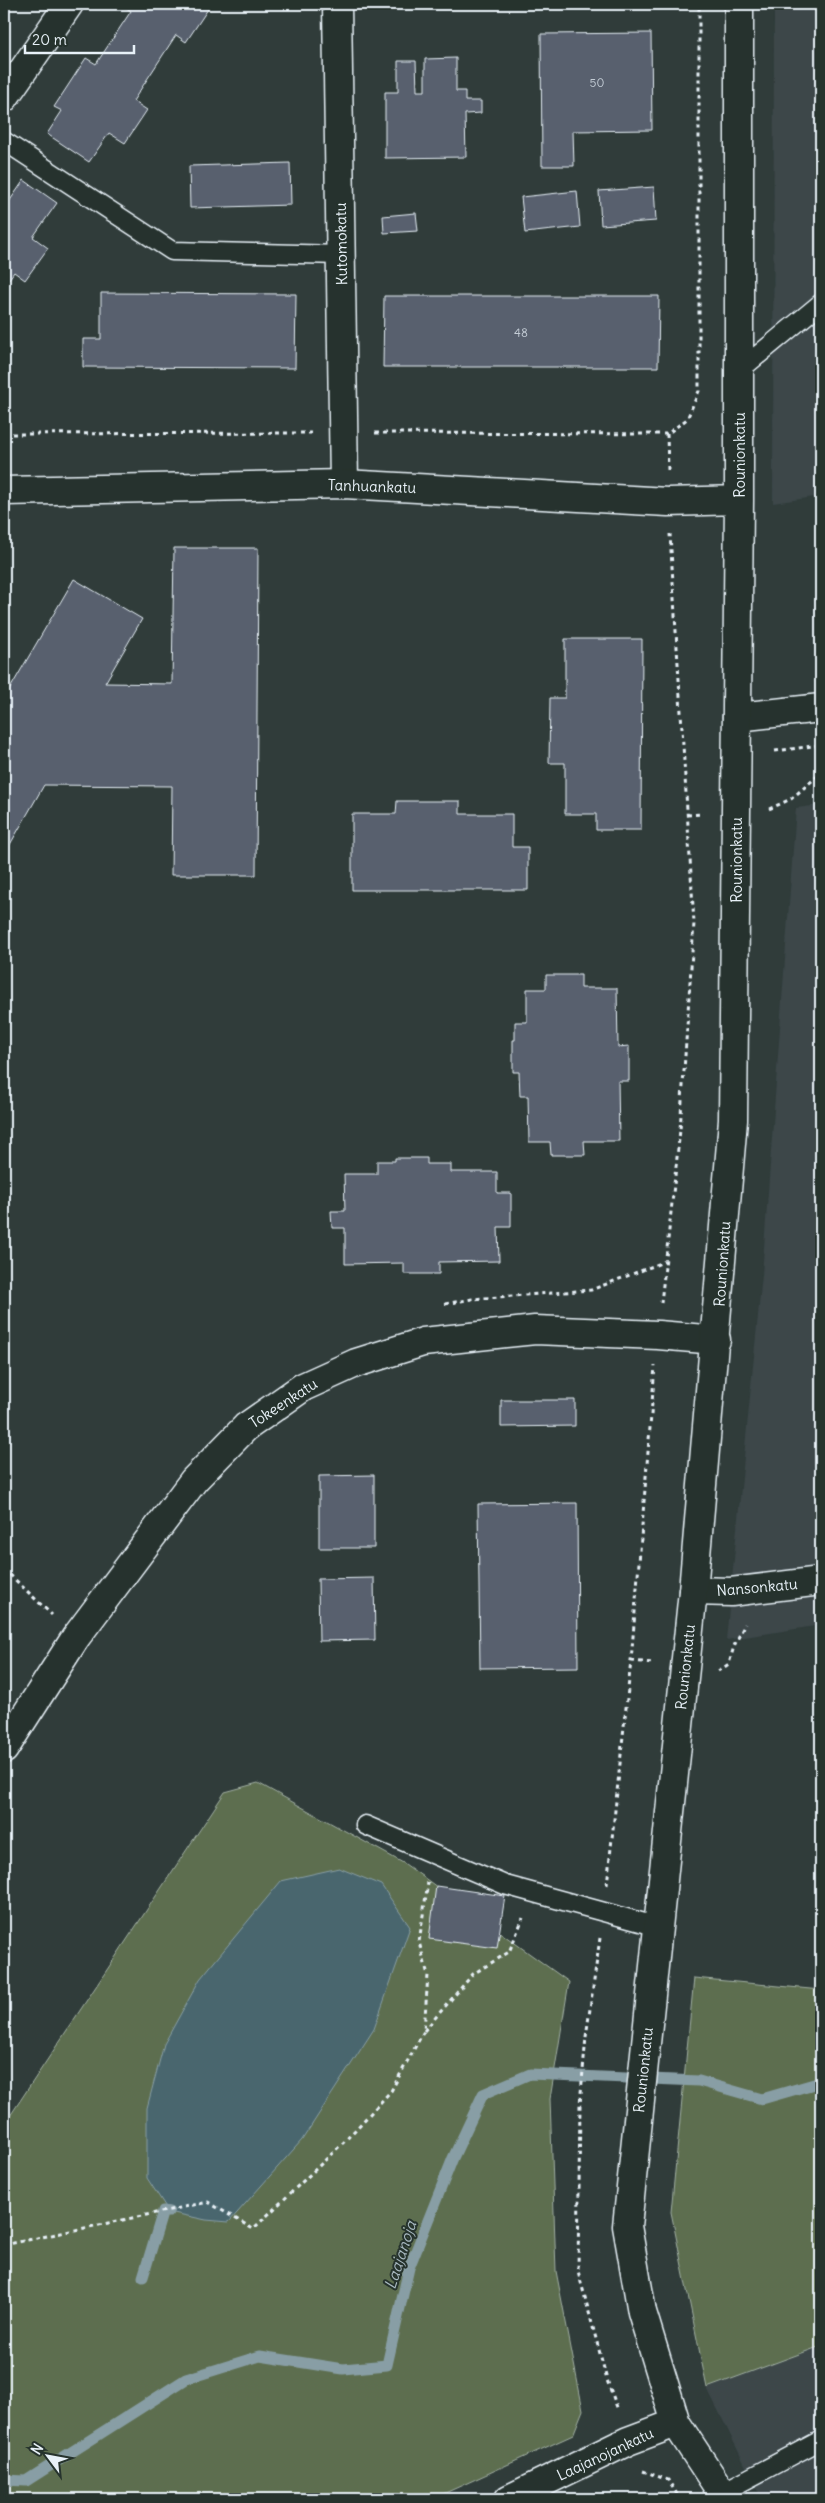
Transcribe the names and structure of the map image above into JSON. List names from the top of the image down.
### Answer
{
  "streets": {
    "street": [
      "Kutomokatu",
      "Rounionkatu",
      "Tanhuankatu",
      "Tokeenkatu",
      "Nansonkatu",
      "Laajanojankatu"
    ]
  },
  "crossings": [
    ["Kutomokatu", "Tanhuankatu"],
    ["Rounionkatu", "Tanhuankatu"],
    ["Rounionkatu", "Tokeenkatu"],
    ["Rounionkatu", "Nansonkatu"],
    ["Rounionkatu", "Laajanojankatu"]
  ],
  "water": ["Laajanoja"],
  "house_numbers": ["50", "48"],
  "scale_bar": "20 m",
  "north": "top left"
}
